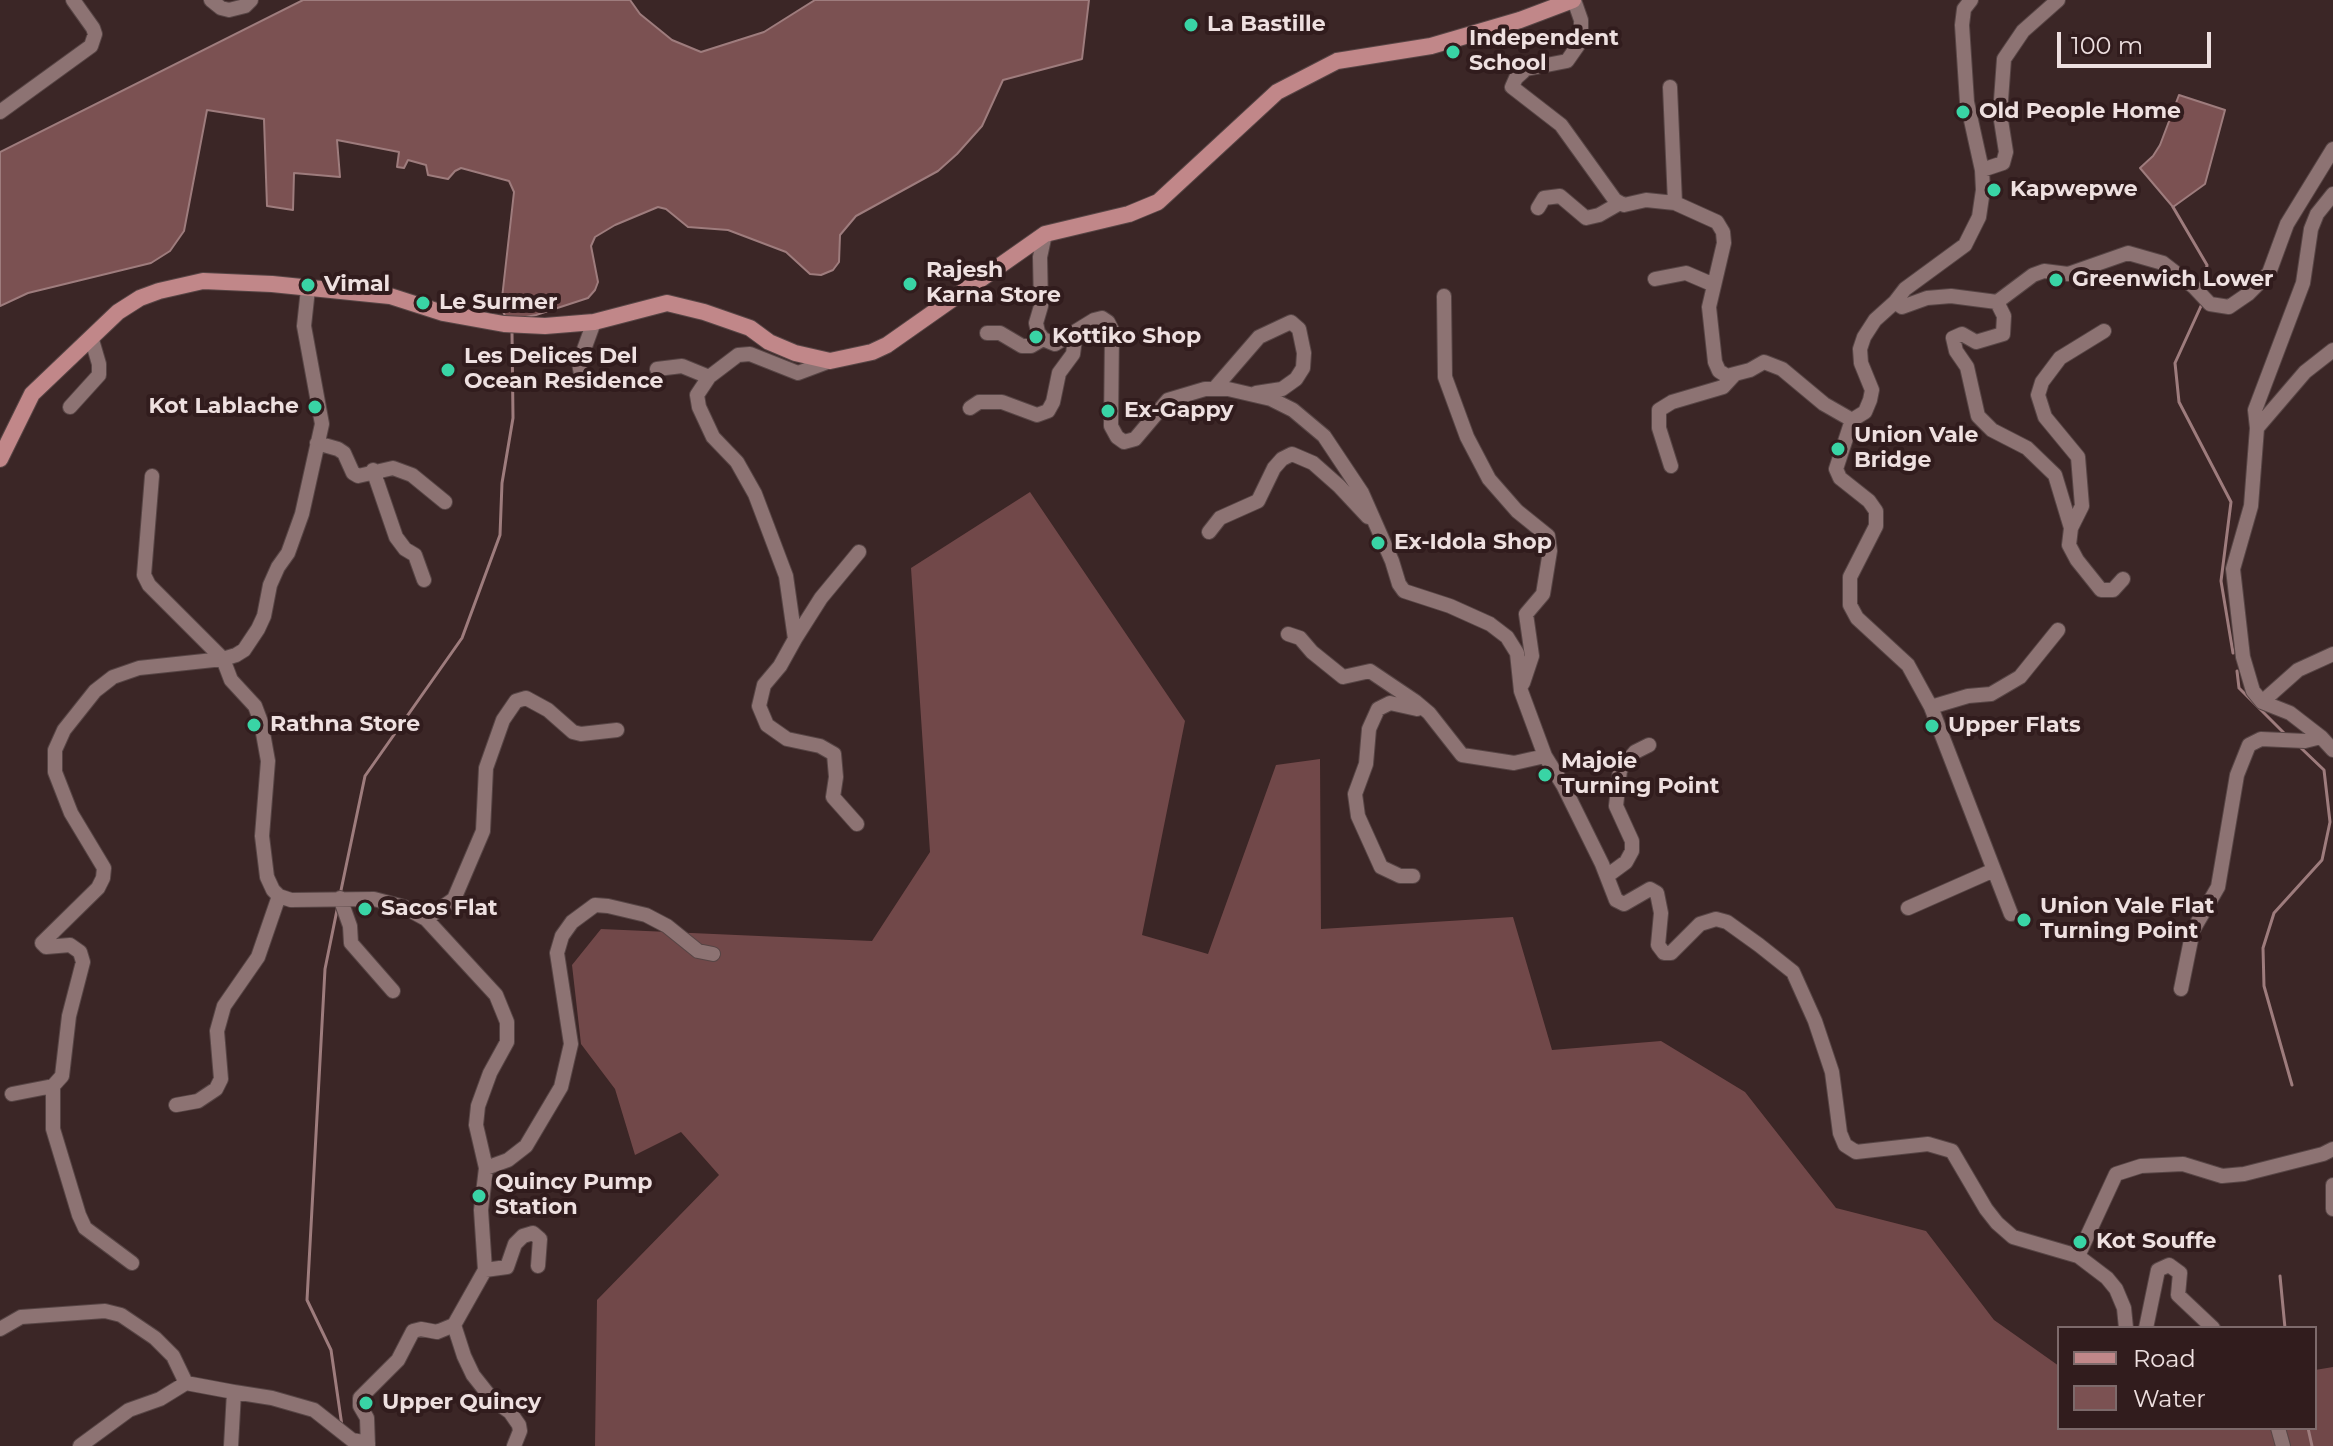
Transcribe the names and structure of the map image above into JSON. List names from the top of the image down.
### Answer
{
  "places": [
    "La Bastille",
    "Independent School",
    "Old People Home",
    "Kapwepwe",
    "Greenwich Lower",
    "Rajesh Karna Store",
    "Vimal",
    "Le Surmer",
    "Kottiko Shop",
    "Les Delices Del Ocean Residence",
    "Kot Lablache",
    "Ex-Gappy",
    "Union Vale Bridge",
    "Ex-Idola Shop",
    "Rathna Store",
    "Upper Flats",
    "Majoie Turning Point",
    "Sacos Flat",
    "Union Vale Flat Turning Point",
    "Quincy Pump Station",
    "Kot Souffe",
    "Upper Quincy"
  ],
  "legend": ["Road", "Water"],
  "scale_bar": "100 m"
}
